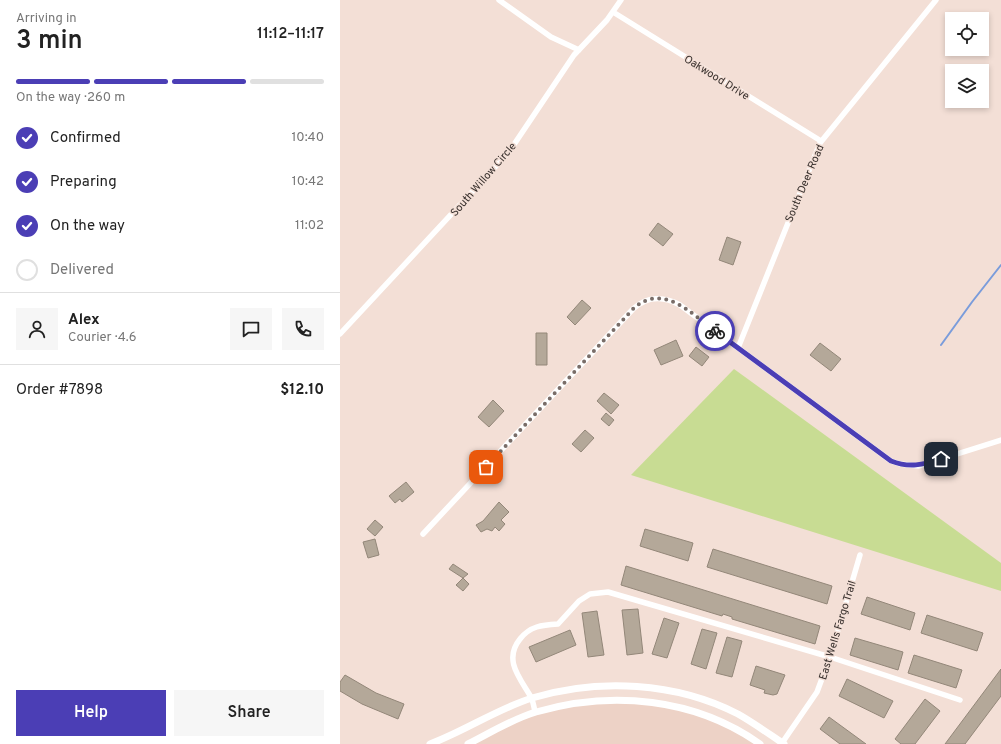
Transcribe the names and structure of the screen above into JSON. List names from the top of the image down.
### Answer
{
  "streets": {
    "street": [
      "Oakwood Drive",
      "South Willow Circle",
      "South Deer Road",
      "East Wells Fargo Trail"
    ]
  },
  "crossings": [
    ["Oakwood Drive", "South Willow Circle"],
    ["Oakwood Drive", "South Deer Road"]
  ],
  "page": {
    "heading": ["3 min", "Arriving in", "11:12–11:17"],
    "panel": [
      "Alex",
      "Courier · 4.6",
      "Order #7898",
      "$12.10"
    ],
    "bar": "On the way · 260 m",
    "list": [
      ["Confirmed", "10:40"],
      ["Preparing", "10:42"],
      ["On the way", "11:02"],
      "Delivered"
    ],
    "buttons": ["Help", "Share"]
  }
}
